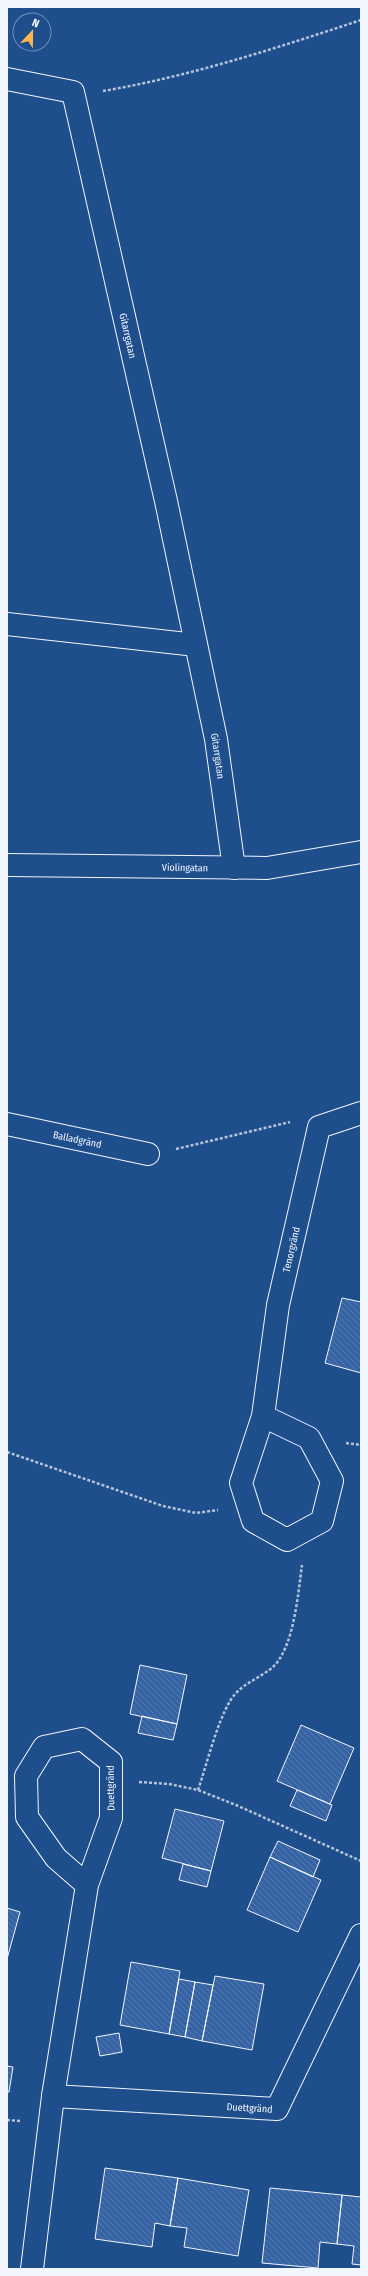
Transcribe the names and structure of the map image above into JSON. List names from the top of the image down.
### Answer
{
  "streets": {
    "street": [
      "Gitarrgatan",
      "Violingatan",
      "Balladgränd",
      "Tenorgränd",
      "Duettgränd"
    ]
  },
  "crossings": [
    ["Gitarrgatan", "Violingatan"]
  ],
  "north": "top"
}
